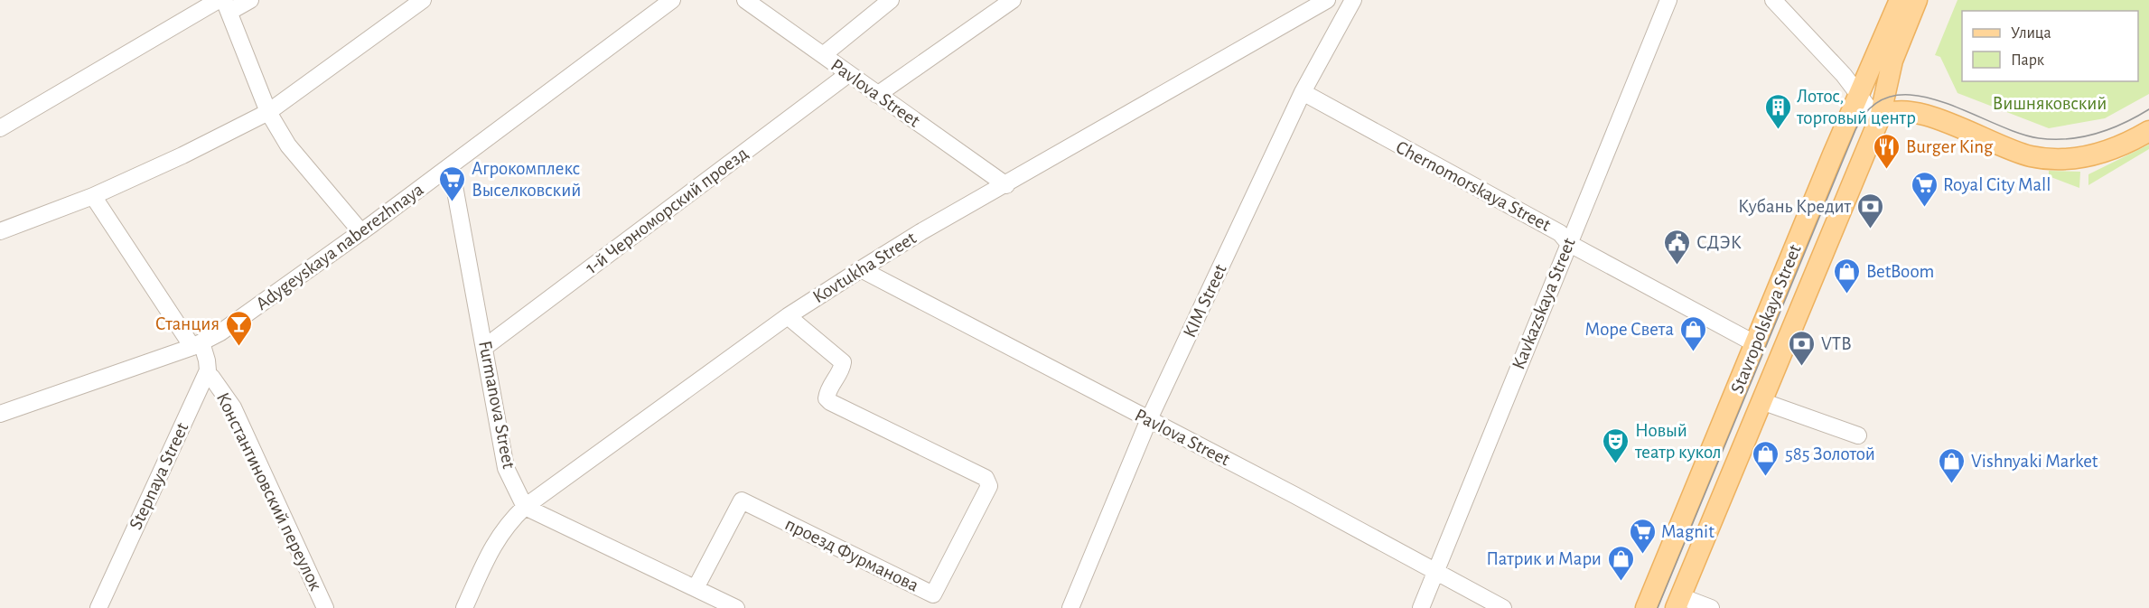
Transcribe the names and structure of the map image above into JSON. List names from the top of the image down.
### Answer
{
  "streets": {
    "main road": ["Stavropolskaya Street"],
    "street": [
      "Pavlova Street",
      "Chernomorskaya Street",
      "1-й Черноморский проезд",
      "Adygeyskaya naberezhnaya",
      "Kovtukha Street",
      "KIM Street",
      "Kavkazskaya Street",
      "Furmanova Street",
      "Stepnaya Street",
      "Константиновский переулок",
      "проезд Фурманова"
    ]
  },
  "crossings": [
    ["Pavlova Street", "1-й Черноморский проезд"],
    ["Pavlova Street", "Kovtukha Street"],
    ["Pavlova Street", "KIM Street"],
    ["Pavlova Street", "Kavkazskaya Street"],
    ["Chernomorskaya Street", "KIM Street"],
    ["Chernomorskaya Street", "Kavkazskaya Street"],
    ["Chernomorskaya Street", "Stavropolskaya Street"],
    ["1-й Черноморский проезд", "Furmanova Street"],
    ["Adygeyskaya naberezhnaya", "Furmanova Street"],
    ["Adygeyskaya naberezhnaya", "Stepnaya Street"],
    ["Kovtukha Street", "Furmanova Street"],
    ["Kovtukha Street", "проезд Фурманова"]
  ],
  "parks": ["Вишняковский"],
  "places": {
    "building": ["Лотос, торговый центр"],
    "restaurant": ["Burger King"],
    "supermarket": ["Агрокомплекс Выселковский", "Royal City Mall", "Magnit"],
    "bank": ["Кубань Кредит", "VTB"],
    "public building": ["СДЭК"],
    "shop": [
      "BetBoom",
      "Море Света",
      "585 Золотой",
      "Vishnyaki Market",
      "Патрик и Мари"
    ],
    "bar": ["Станция"],
    "theatre": ["Новый театр кукол"]
  },
  "legend": ["Улица", "Парк"]
}
